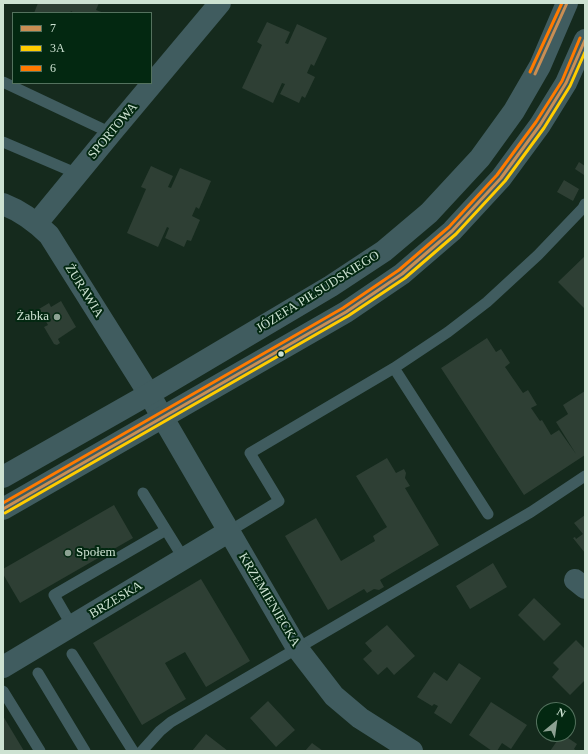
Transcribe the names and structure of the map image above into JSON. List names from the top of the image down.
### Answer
{
  "streets": {
    "street": [
      "SPORTOWA",
      "ŻURAWIA",
      "JÓZEFA PIŁSUDSKIEGO",
      "BRZESKA",
      "KRZEMIENIECKA"
    ]
  },
  "crossings": [
    ["SPORTOWA", "ŻURAWIA"],
    ["ŻURAWIA", "JÓZEFA PIŁSUDSKIEGO"],
    ["ŻURAWIA", "KRZEMIENIECKA"],
    ["BRZESKA", "KRZEMIENIECKA"]
  ],
  "places": ["Żabka", "Społem"],
  "lines": ["transit line 7", "transit line 6", "transit line 3A"],
  "legend": ["7", "3A", "6"],
  "north": "top right"
}
